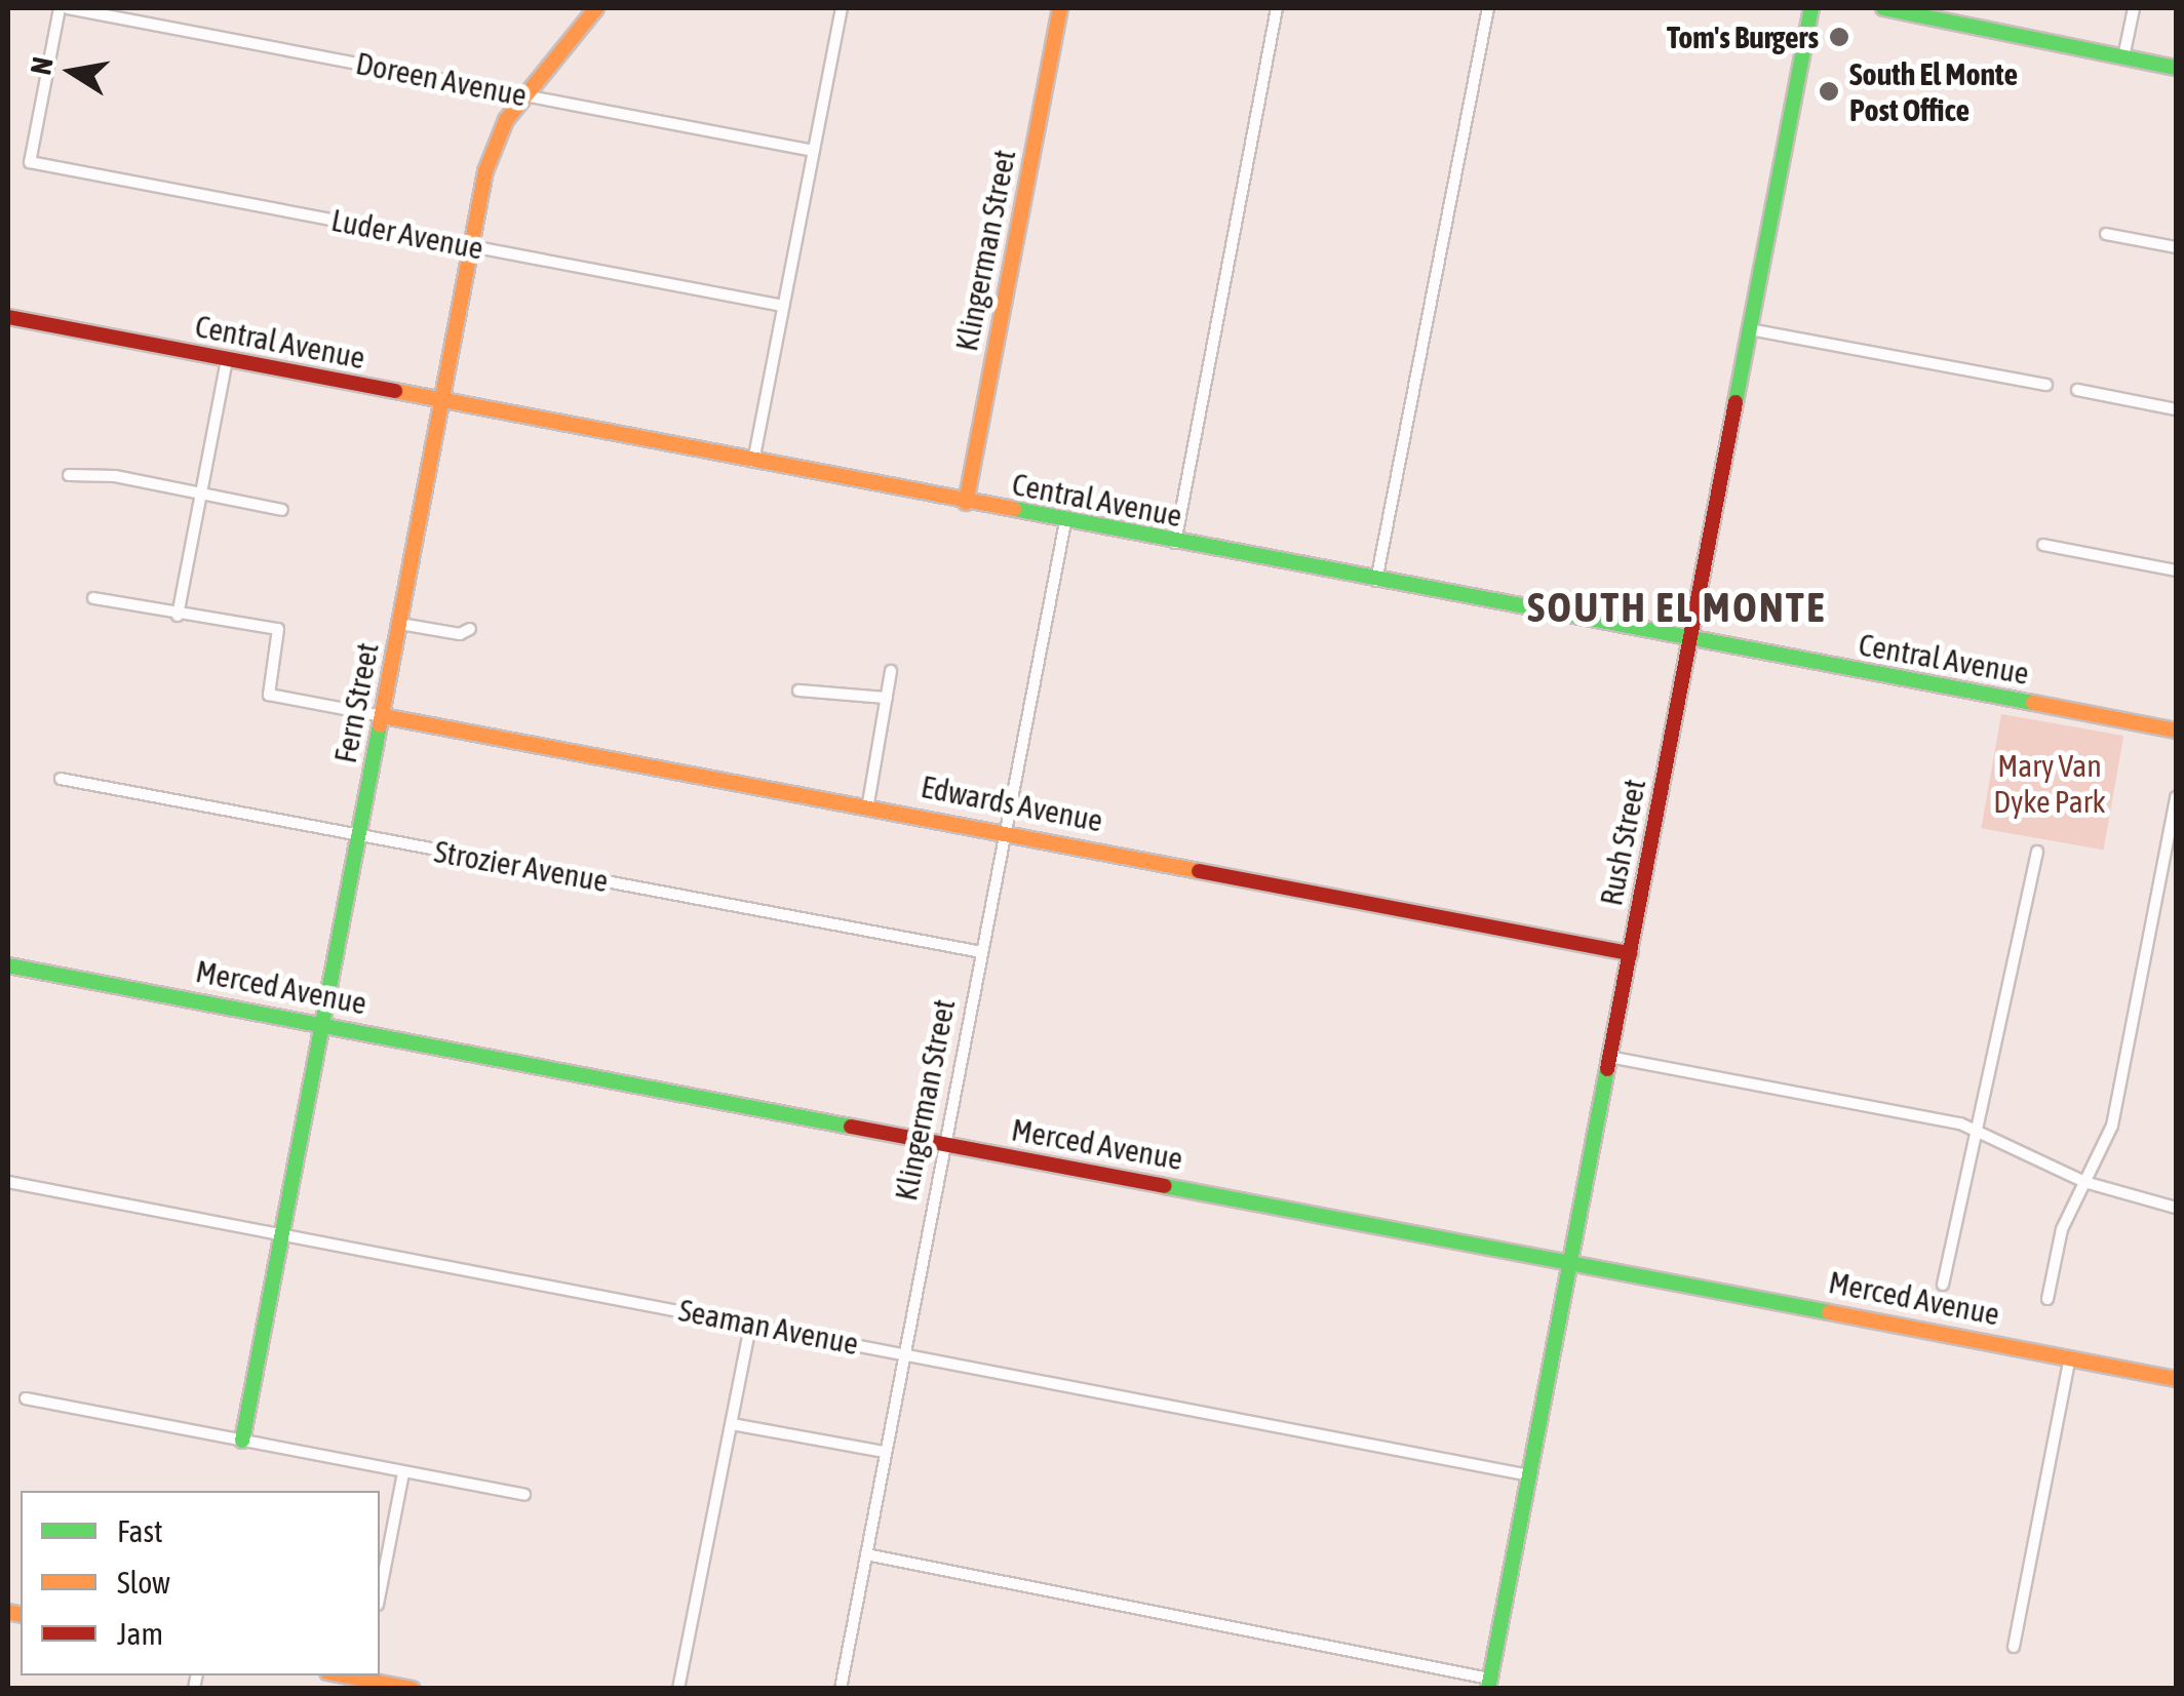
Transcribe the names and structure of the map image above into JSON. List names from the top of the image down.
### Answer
{
  "streets": {
    "street": [
      "Doreen Avenue",
      "Luder Avenue",
      "Klingerman Street",
      "Central Avenue",
      "Fern Street",
      "Edwards Avenue",
      "Rush Street",
      "Strozier Avenue",
      "Merced Avenue",
      "Seaman Avenue"
    ]
  },
  "crossings": [
    ["Doreen Avenue", "Fern Street"],
    ["Luder Avenue", "Fern Street"],
    ["Klingerman Street", "Central Avenue"],
    ["Klingerman Street", "Edwards Avenue"],
    ["Klingerman Street", "Strozier Avenue"],
    ["Klingerman Street", "Merced Avenue"],
    ["Klingerman Street", "Seaman Avenue"],
    ["Central Avenue", "Fern Street"],
    ["Central Avenue", "Rush Street"],
    ["Fern Street", "Edwards Avenue"],
    ["Fern Street", "Strozier Avenue"],
    ["Fern Street", "Merced Avenue"],
    ["Fern Street", "Seaman Avenue"],
    ["Edwards Avenue", "Rush Street"],
    ["Rush Street", "Merced Avenue"],
    ["Rush Street", "Seaman Avenue"]
  ],
  "districts": ["SOUTH EL MONTE"],
  "parks": ["Mary Van Dyke Park"],
  "places": ["Tom's Burgers", "South El Monte Post Office"],
  "legend": ["Fast", "Slow", "Jam"],
  "north": "left"
}
